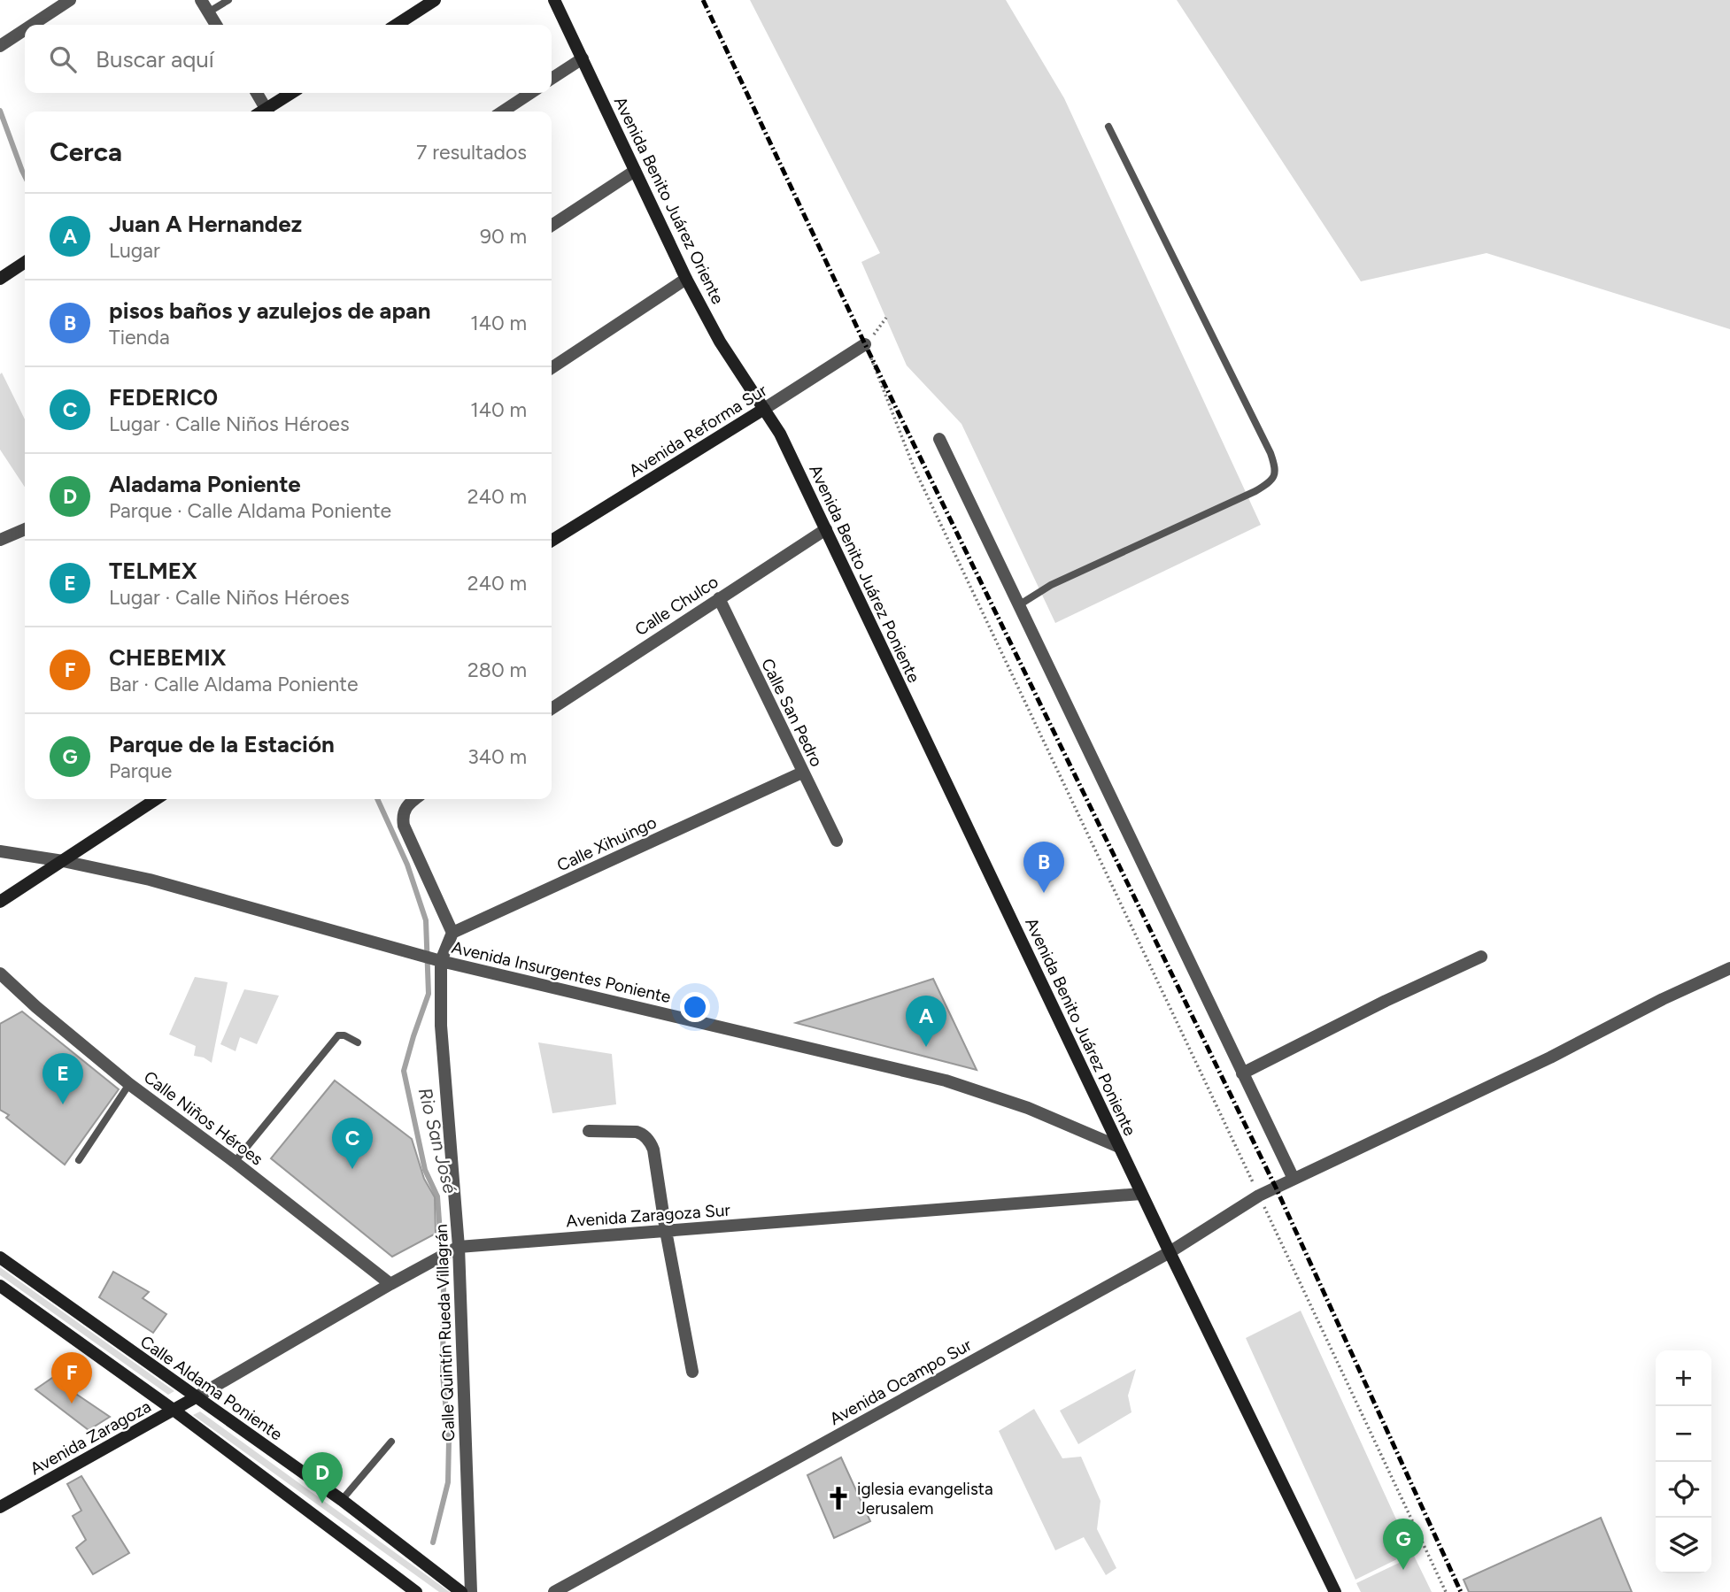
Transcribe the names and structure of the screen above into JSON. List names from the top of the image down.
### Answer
{
  "streets": {
    "main road": [
      "Avenida Benito Juárez Oriente",
      "Avenida Reforma Sur",
      "Avenida Benito Juárez Poniente",
      "Calle Aldama Poniente",
      "Avenida Zaragoza"
    ],
    "street": [
      "Calle Chulco",
      "Calle San Pedro",
      "Calle Xihuingo",
      "Avenida Insurgentes Poniente",
      "Calle Niños Héroes",
      "Avenida Zaragoza Sur",
      "Calle Quintín Rueda Villagrán",
      "Avenida Ocampo Sur"
    ]
  },
  "crossings": [
    ["Avenida Benito Juárez Oriente", "Avenida Reforma Sur"],
    ["Avenida Benito Juárez Oriente", "Avenida Benito Juárez Poniente"],
    ["Avenida Reforma Sur", "Avenida Benito Juárez Poniente"],
    ["Avenida Benito Juárez Poniente", "Calle Chulco"],
    ["Avenida Benito Juárez Poniente", "Avenida Insurgentes Poniente"],
    ["Avenida Benito Juárez Poniente", "Avenida Zaragoza Sur"],
    ["Avenida Benito Juárez Poniente", "Avenida Ocampo Sur"],
    ["Calle Chulco", "Calle San Pedro"],
    ["Calle San Pedro", "Calle Xihuingo"],
    ["Avenida Insurgentes Poniente", "Calle Quintín Rueda Villagrán"],
    ["Calle Niños Héroes", "Avenida Zaragoza Sur"],
    ["Avenida Zaragoza Sur", "Calle Quintín Rueda Villagrán"],
    ["Avenida Zaragoza Sur", "Calle Aldama Poniente"],
    ["Avenida Zaragoza Sur", "Avenida Zaragoza"],
    ["Calle Aldama Poniente", "Avenida Zaragoza"]
  ],
  "water": ["Rio San José"],
  "places": {
    "church": ["iglesia evangelista Jerusalem"]
  },
  "page": {
    "search": "Buscar aquí",
    "heading": ["Cerca", "7 resultados"],
    "list": [
      {
        "mark": "A",
        "name": "Juan A Hernandez",
        "note": "Lugar",
        "value": "90 m"
      },
      {
        "mark": "B",
        "name": "pisos baños y azulejos de apan",
        "note": "Tienda",
        "value": "140 m"
      },
      {
        "mark": "C",
        "name": "FEDERIC0",
        "note": "Lugar · Calle Niños Héroes",
        "value": "140 m"
      },
      {
        "mark": "D",
        "name": "Aladama Poniente",
        "note": "Parque · Calle Aldama Poniente",
        "value": "240 m"
      },
      {
        "mark": "E",
        "name": "TELMEX",
        "note": "Lugar · Calle Niños Héroes",
        "value": "240 m"
      },
      {
        "mark": "F",
        "name": "CHEBEMIX",
        "note": "Bar · Calle Aldama Poniente",
        "value": "280 m"
      },
      {
        "mark": "G",
        "name": "Parque de la Estación",
        "note": "Parque",
        "value": "340 m"
      }
    ],
    "pins": [
      "B",
      "A",
      "E",
      "C",
      "F",
      "D",
      "G"
    ],
    "map_buttons": ["+", "−"]
  }
}
